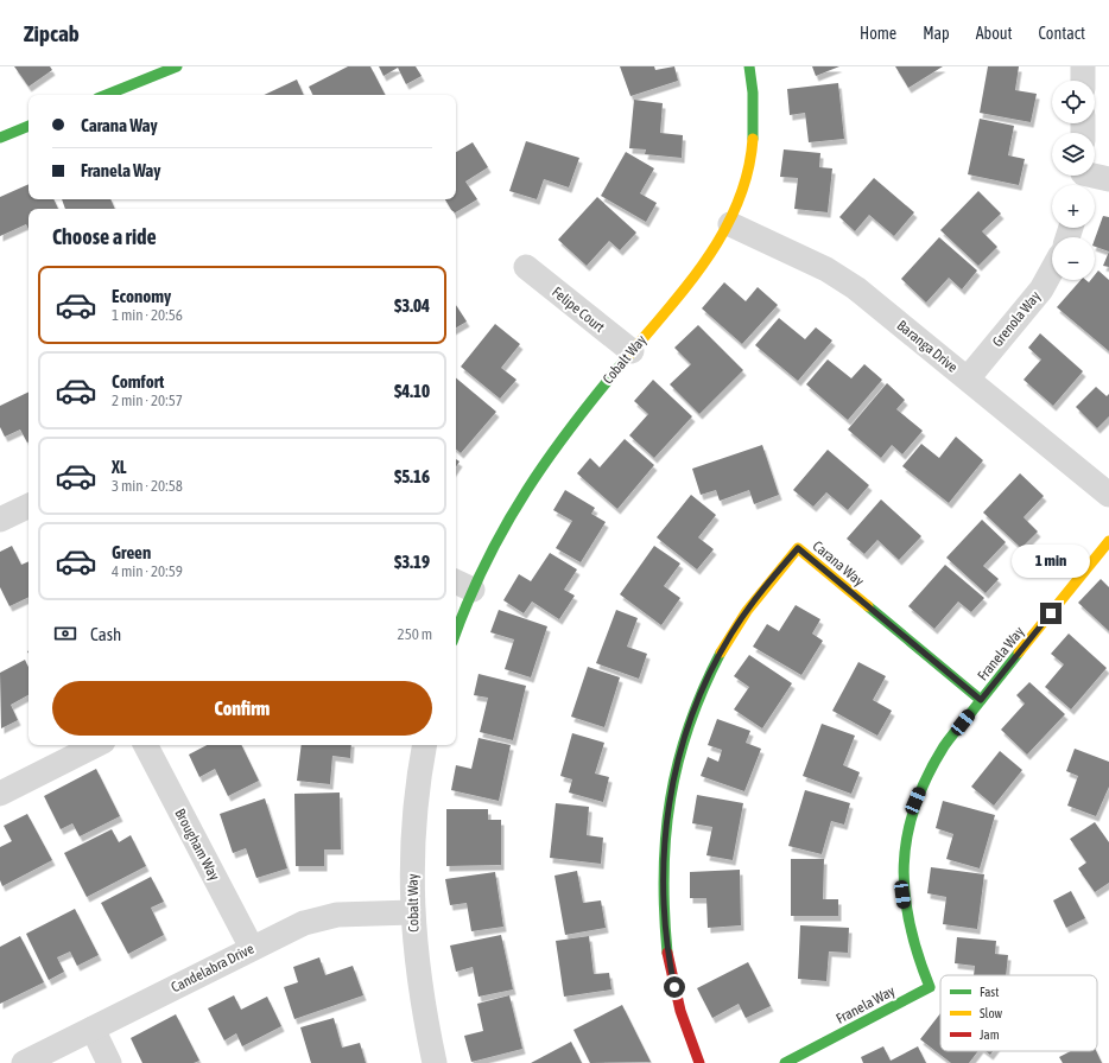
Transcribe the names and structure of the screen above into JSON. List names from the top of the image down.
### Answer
{
  "streets": {
    "street": [
      "Felipe Court",
      "Grenola Way",
      "Baranga Drive",
      "Cobalt Way",
      "Carana Way",
      "Franela Way",
      "Brougham Way",
      "Candelabra Drive"
    ]
  },
  "crossings": [
    ["Felipe Court", "Cobalt Way"],
    ["Grenola Way", "Baranga Drive"],
    ["Baranga Drive", "Cobalt Way"],
    ["Cobalt Way", "Candelabra Drive"],
    ["Carana Way", "Franela Way"],
    ["Brougham Way", "Candelabra Drive"]
  ],
  "legend": ["Fast", "Slow", "Jam"],
  "page": {
    "header": "Zipcab",
    "nav": [
      "Home",
      "Map",
      "About",
      "Contact"
    ],
    "map_buttons": ["+", "−"],
    "banner": ["Carana Way", "Franela Way"],
    "heading": "Choose a ride",
    "list": [
      {
        "name": "Economy",
        "note": "1 min · 20:56",
        "value": "$3.04"
      },
      {
        "name": "Comfort",
        "note": "2 min · 20:57",
        "value": "$4.10"
      },
      {
        "name": "XL",
        "note": "3 min · 20:58",
        "value": "$5.16"
      },
      {
        "name": "Green",
        "note": "4 min · 20:59",
        "value": "$3.19"
      }
    ],
    "bubble": "1 min",
    "pay": ["Cash", "250 m"],
    "buttons": "Confirm"
  }
}
